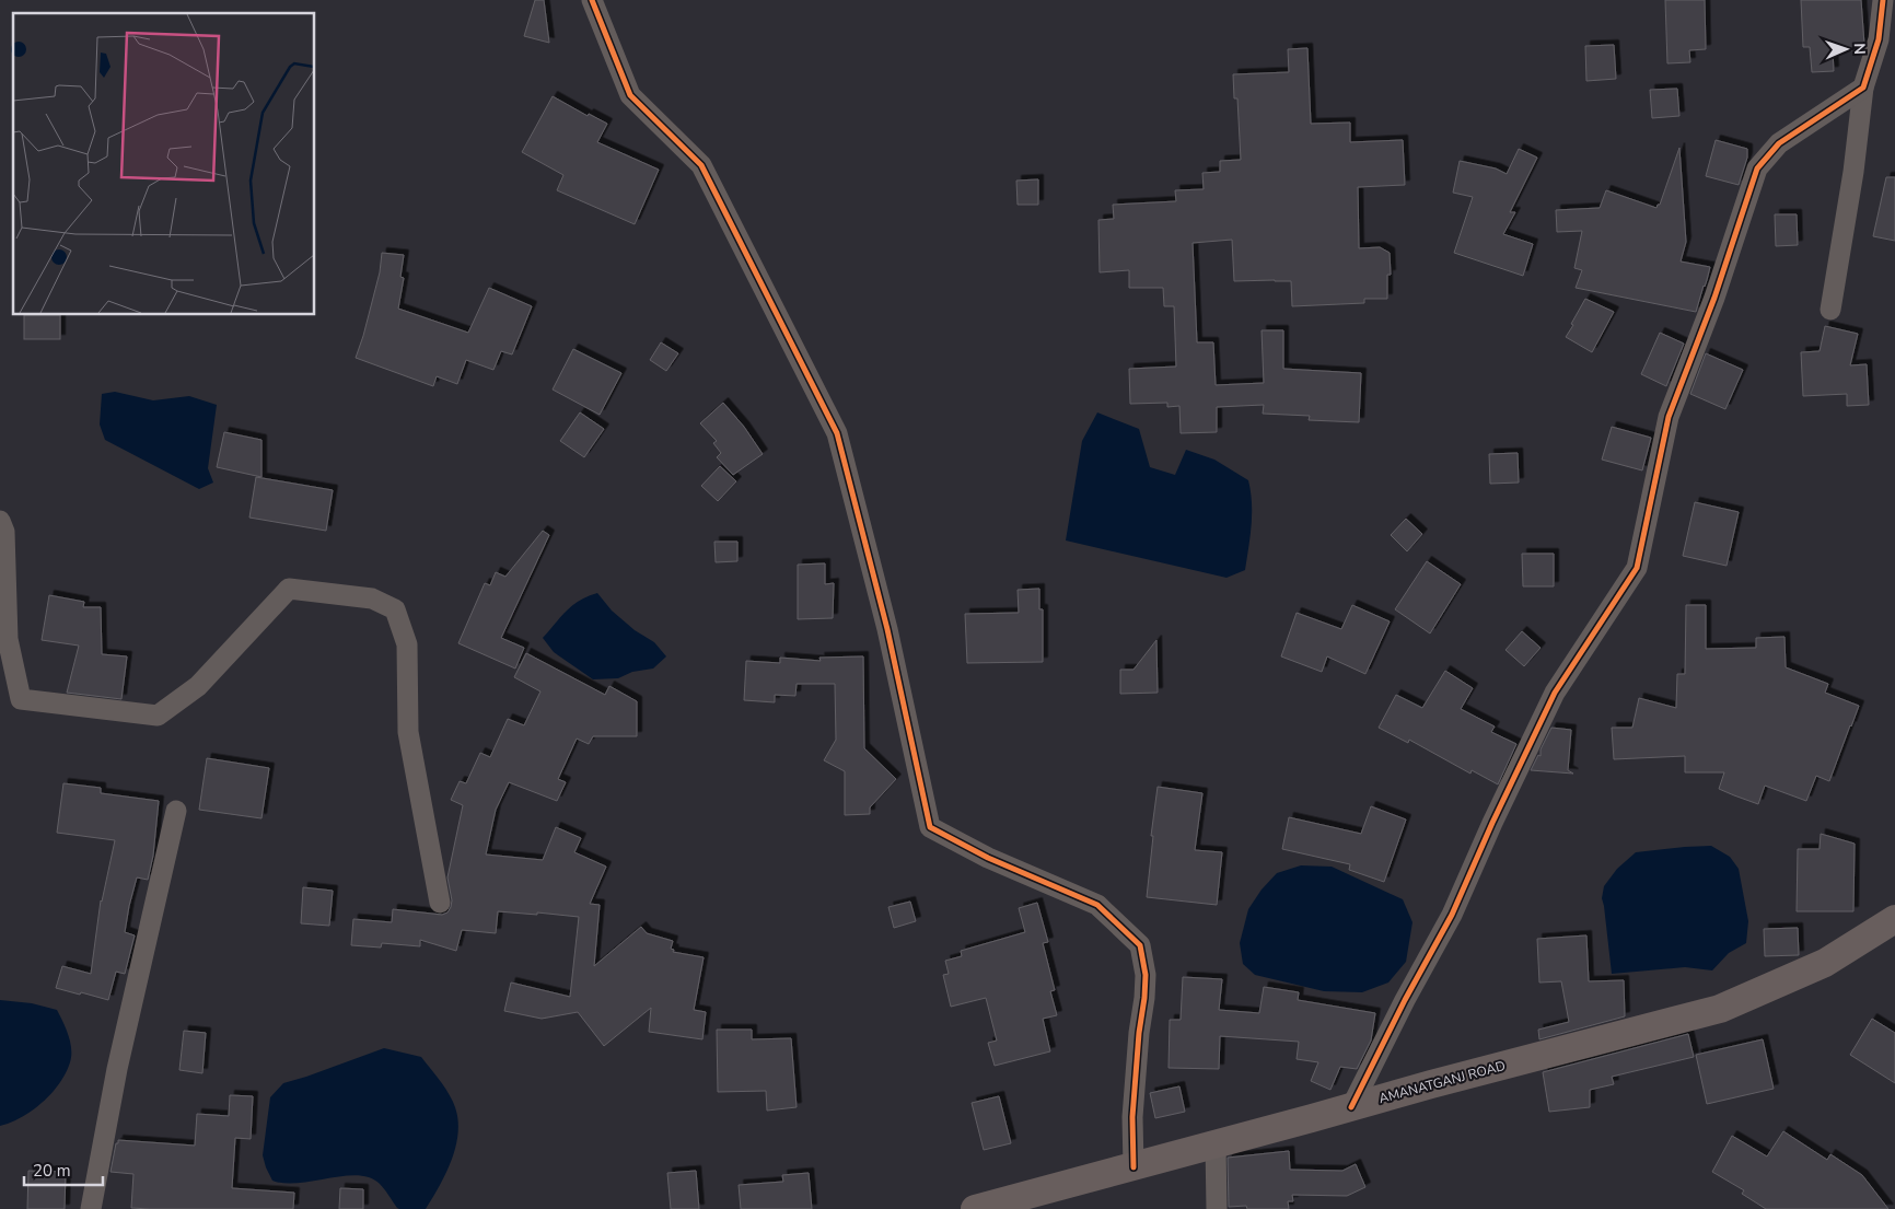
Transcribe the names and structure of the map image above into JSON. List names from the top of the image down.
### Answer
{
  "streets": {
    "main road": ["AMANATGANJ ROAD"]
  },
  "scale_bar": "20 m",
  "north": "right"
}
